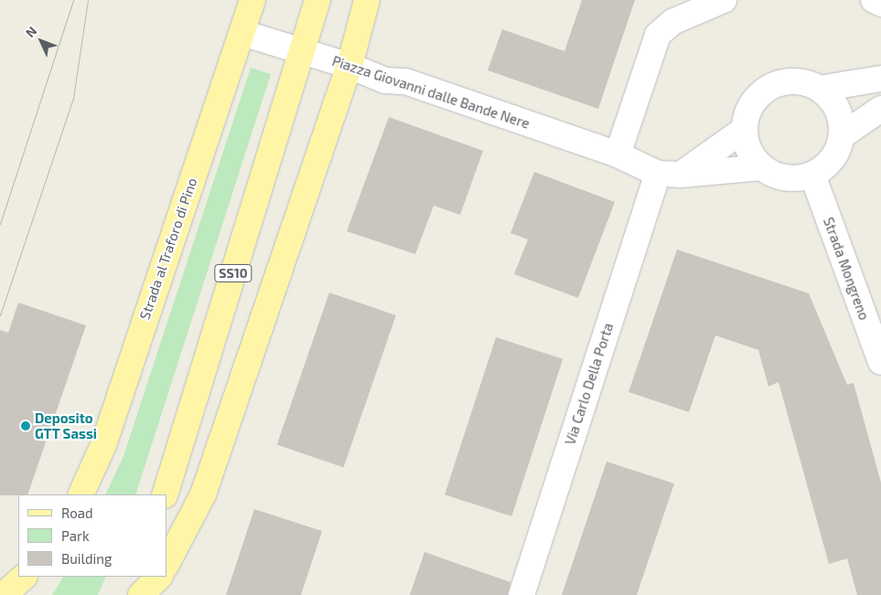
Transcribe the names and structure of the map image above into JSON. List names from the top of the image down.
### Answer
{
  "streets": {
    "main road": ["Strada al Traforo di Pino", "SS10"],
    "street": ["Piazza Giovanni dalle Bande Nere", "Strada Mongreno", "Via Carlo Della Porta"]
  },
  "crossings": [
    ["Piazza Giovanni dalle Bande Nere", "Strada al Traforo di Pino"],
    ["Piazza Giovanni dalle Bande Nere", "SS10"],
    ["Piazza Giovanni dalle Bande Nere", "Via Carlo Della Porta"]
  ],
  "places": ["Deposito GTT Sassi"],
  "legend": ["Road", "Park", "Building"],
  "north": "top left"
}
